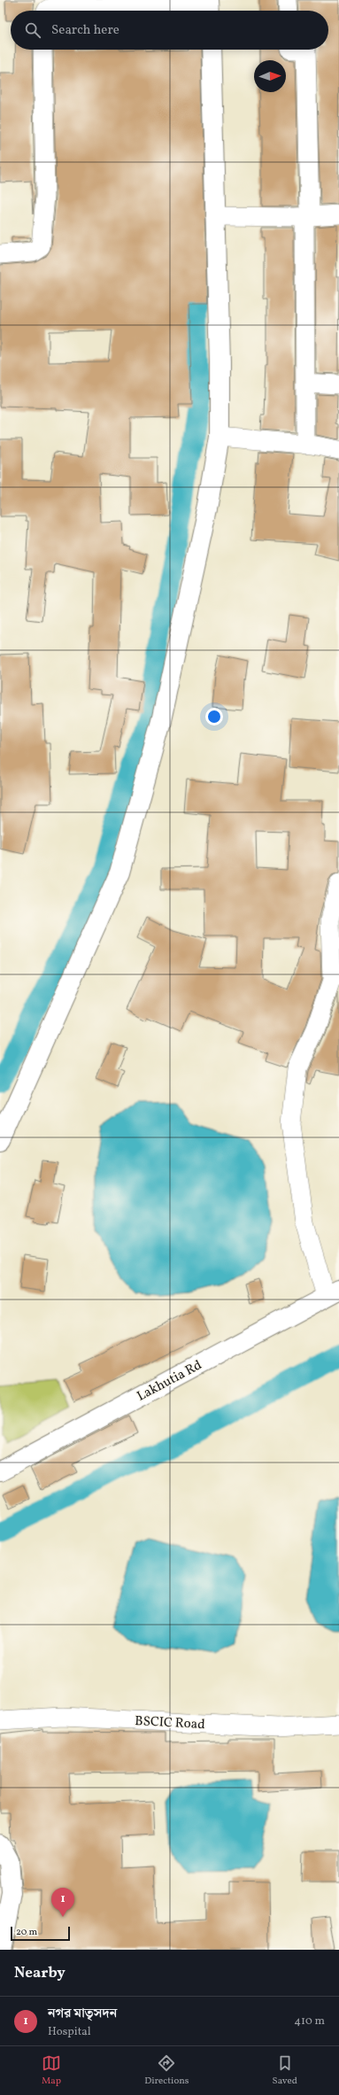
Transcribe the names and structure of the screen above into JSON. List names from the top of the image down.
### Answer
{
  "streets": {
    "street": ["Lakhutia Rd", "BSCIC Road"]
  },
  "scale_bar": "20 m",
  "north": "right",
  "page": {
    "search": "Search here",
    "pins": "1",
    "scale": "20 m",
    "heading": "Nearby",
    "list": [
      {
        "mark": "1",
        "name": "নগর মাতৃসদন",
        "note": "Hospital",
        "value": "410 m"
      }
    ],
    "nav": ["Map", "Directions", "Saved"]
  }
}
